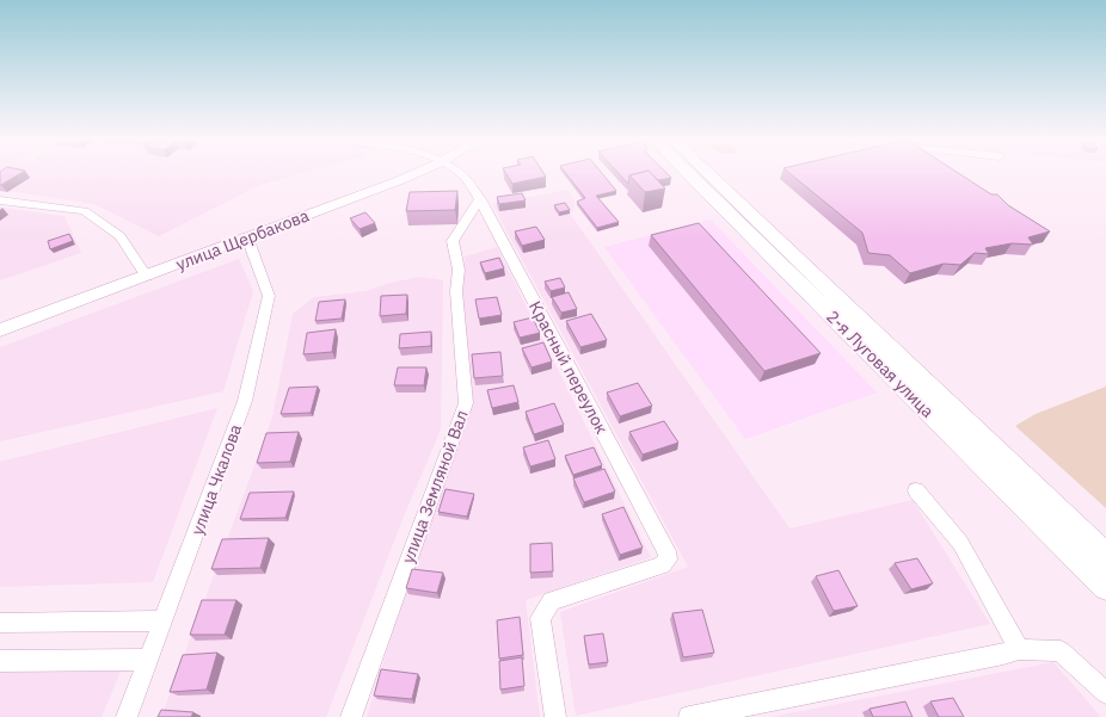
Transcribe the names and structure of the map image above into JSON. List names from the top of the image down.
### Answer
{
  "streets": {
    "main road": ["2-я Луговая улица"],
    "street": [
      "улица Щербакова",
      "Красный переулок",
      "улица Чкалова",
      "улица Земляной Вал"
    ]
  },
  "crossings": [
    ["улица Щербакова", "улица Чкалова"],
    ["Красный переулок", "улица Земляной Вал"]
  ]
}
